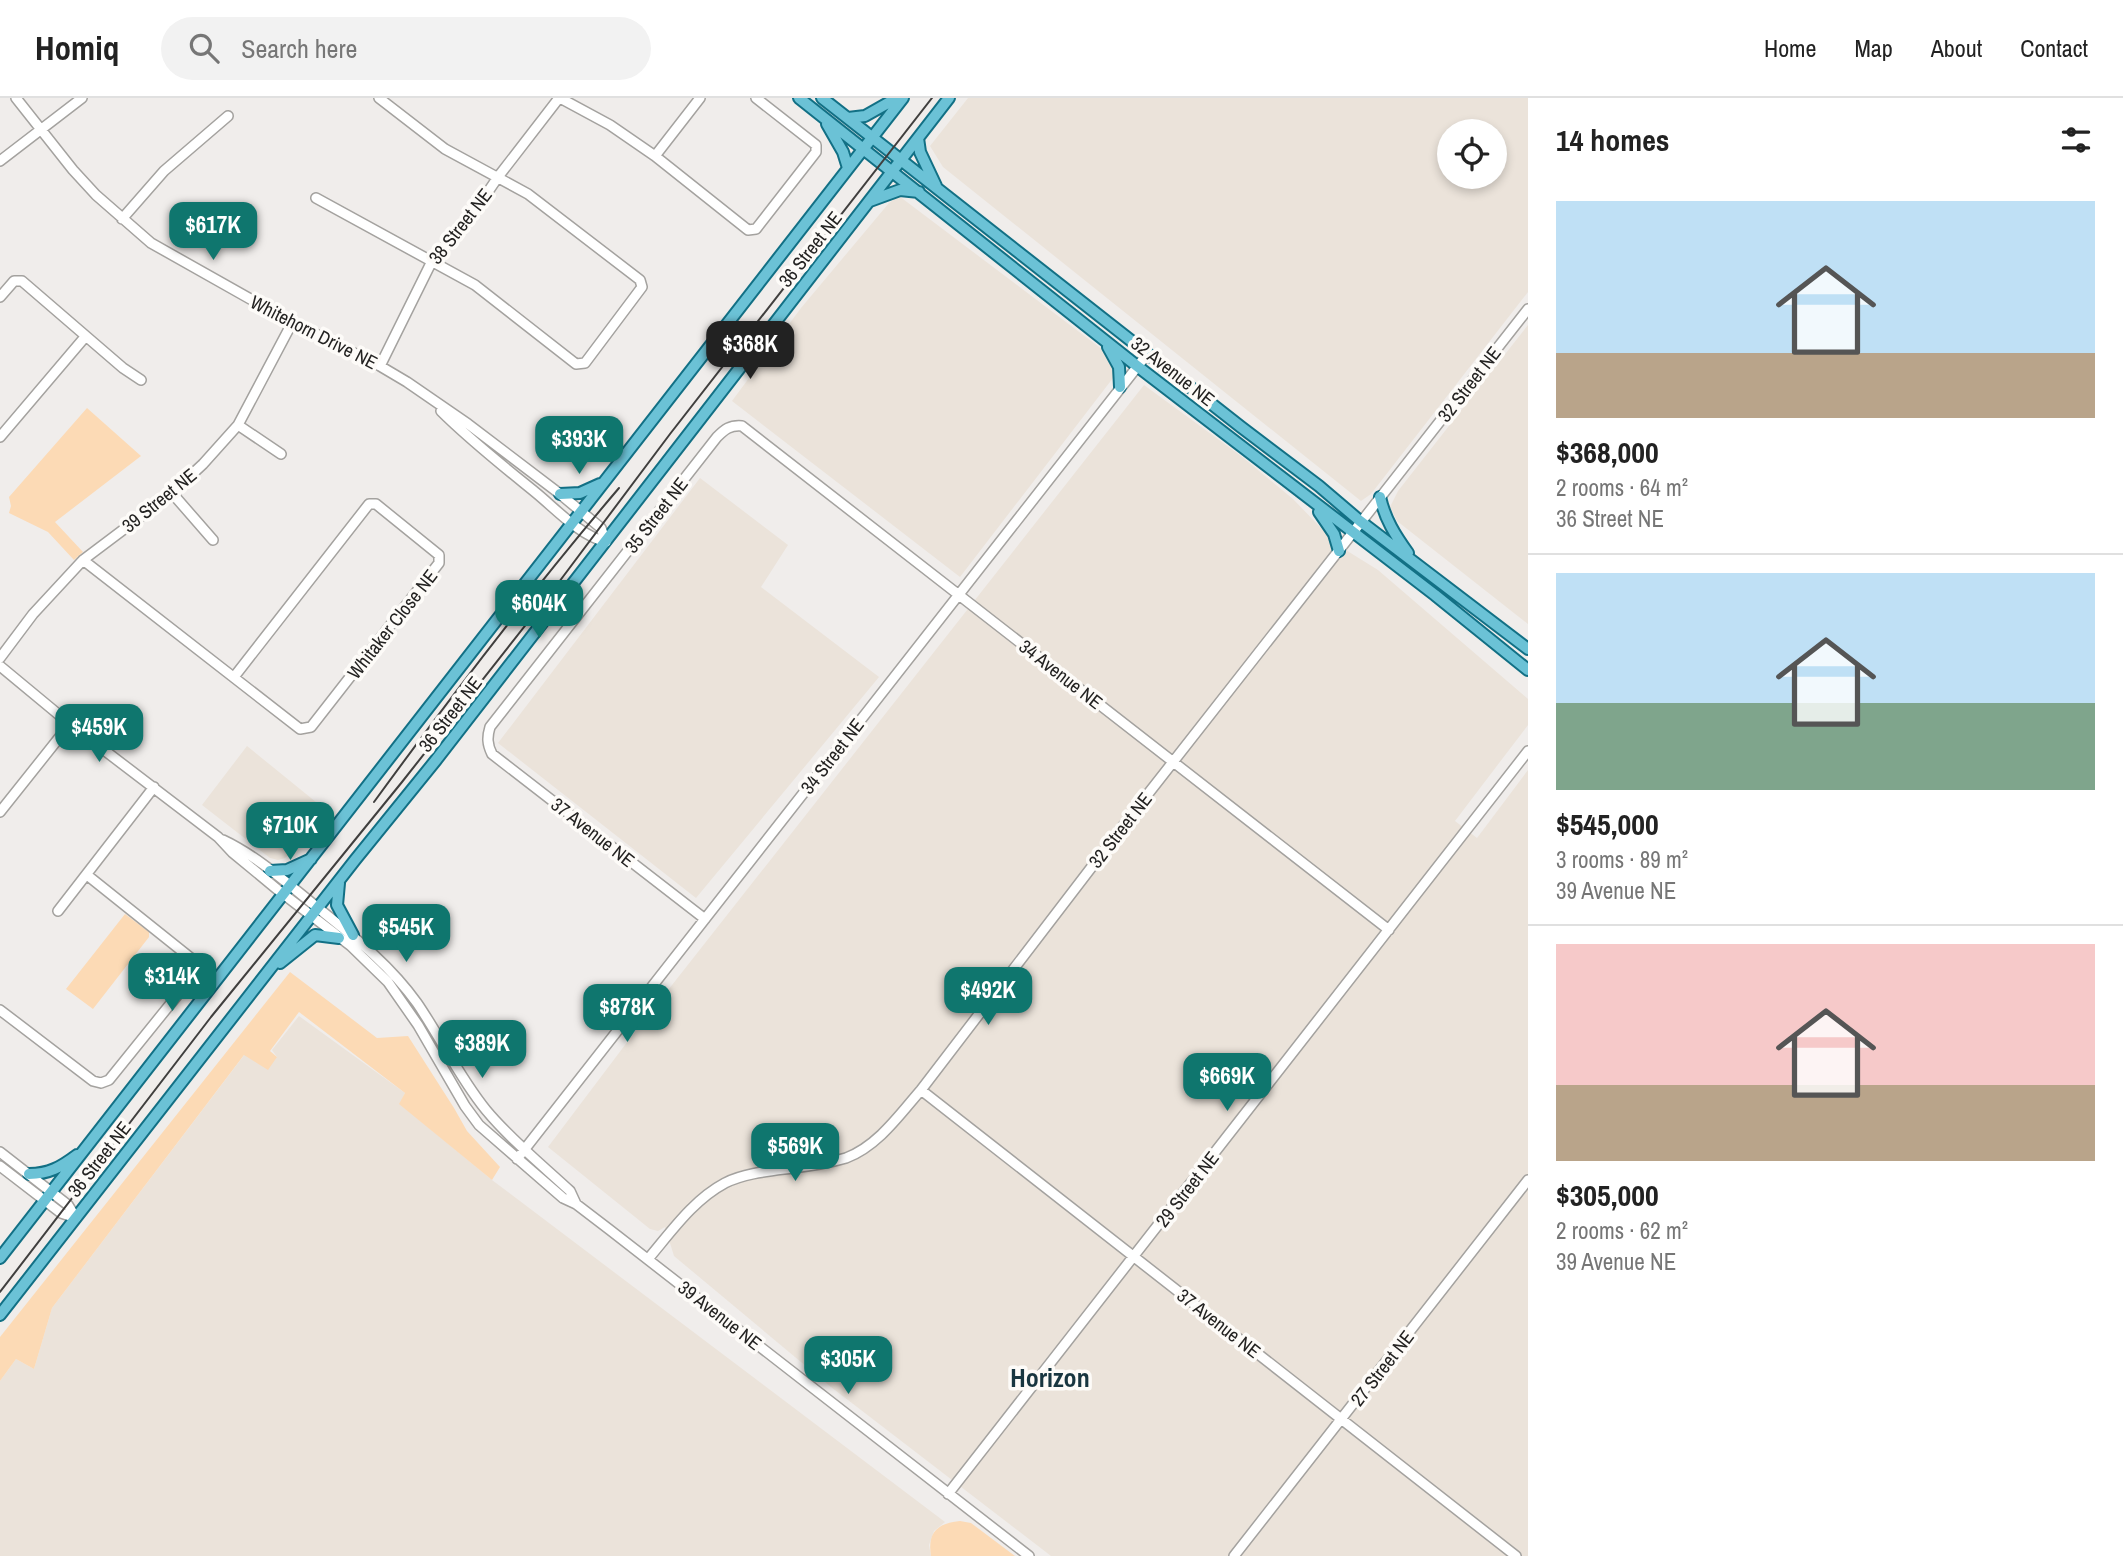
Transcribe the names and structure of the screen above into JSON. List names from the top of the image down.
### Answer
{
  "streets": {
    "main road": ["36 Street NE", "32 Avenue NE"],
    "street": [
      "38 Street NE",
      "Whitehorn Drive NE",
      "32 Street NE",
      "39 Street NE",
      "35 Street NE",
      "Whitaker Close NE",
      "34 Avenue NE",
      "34 Street NE",
      "37 Avenue NE",
      "29 Street NE",
      "39 Avenue NE",
      "27 Street NE"
    ]
  },
  "crossings": [
    ["38 Street NE", "Whitehorn Drive NE"],
    ["36 Street NE", "Whitehorn Drive NE"],
    ["36 Street NE", "32 Avenue NE"],
    ["36 Street NE", "39 Avenue NE"],
    ["Whitehorn Drive NE", "39 Street NE"],
    ["32 Avenue NE", "32 Street NE"],
    ["32 Avenue NE", "34 Street NE"],
    ["32 Street NE", "34 Avenue NE"],
    ["32 Street NE", "37 Avenue NE"],
    ["32 Street NE", "39 Avenue NE"],
    ["39 Street NE", "Whitaker Close NE"],
    ["35 Street NE", "34 Avenue NE"],
    ["35 Street NE", "37 Avenue NE"],
    ["34 Avenue NE", "34 Street NE"],
    ["34 Avenue NE", "29 Street NE"],
    ["34 Street NE", "37 Avenue NE"],
    ["34 Street NE", "39 Avenue NE"],
    ["37 Avenue NE", "29 Street NE"],
    ["37 Avenue NE", "27 Street NE"],
    ["29 Street NE", "39 Avenue NE"]
  ],
  "districts": ["Horizon"],
  "page": {
    "header": "Homiq",
    "search": "Search here",
    "nav": [
      "Home",
      "Map",
      "About",
      "Contact"
    ],
    "heading": "14 homes",
    "list": [
      {
        "name": "$368,000",
        "note": "2 rooms · 64 m² · 36 Street NE"
      },
      {
        "name": "$545,000",
        "note": "3 rooms · 89 m² · 39 Avenue NE"
      },
      {
        "name": "$305,000",
        "note": "2 rooms · 62 m² · 39 Avenue NE"
      }
    ],
    "price": [
      "$617K",
      "$368K",
      "$393K",
      "$604K",
      "$459K",
      "$710K",
      "$545K",
      "$314K",
      "$492K",
      "$878K",
      "$389K",
      "$669K",
      "$569K",
      "$305K"
    ]
  }
}
